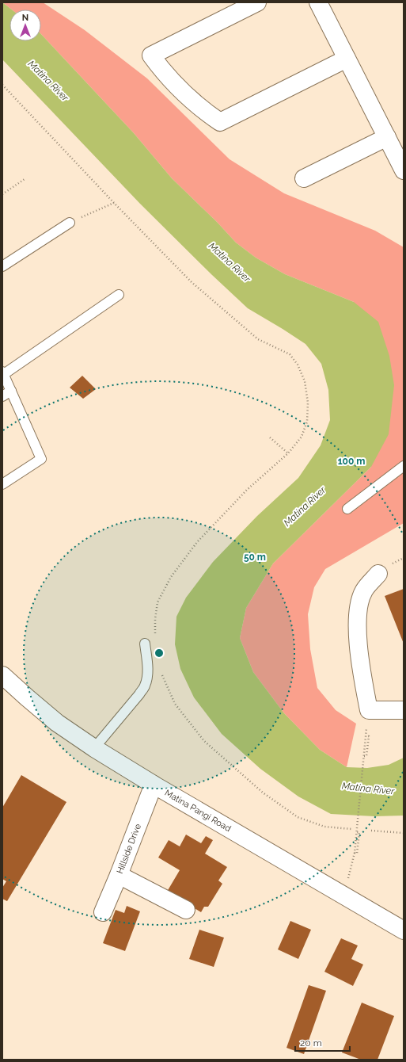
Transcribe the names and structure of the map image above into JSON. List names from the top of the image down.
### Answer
{
  "streets": {
    "street": ["Matina Pangi Road", "Hillside Drive"]
  },
  "crossings": [
    ["Matina Pangi Road", "Hillside Drive"]
  ],
  "water": ["Matina River"],
  "scale_bar": "20 m",
  "north": "top",
  "rings": ["100 m", "50 m"]
}
